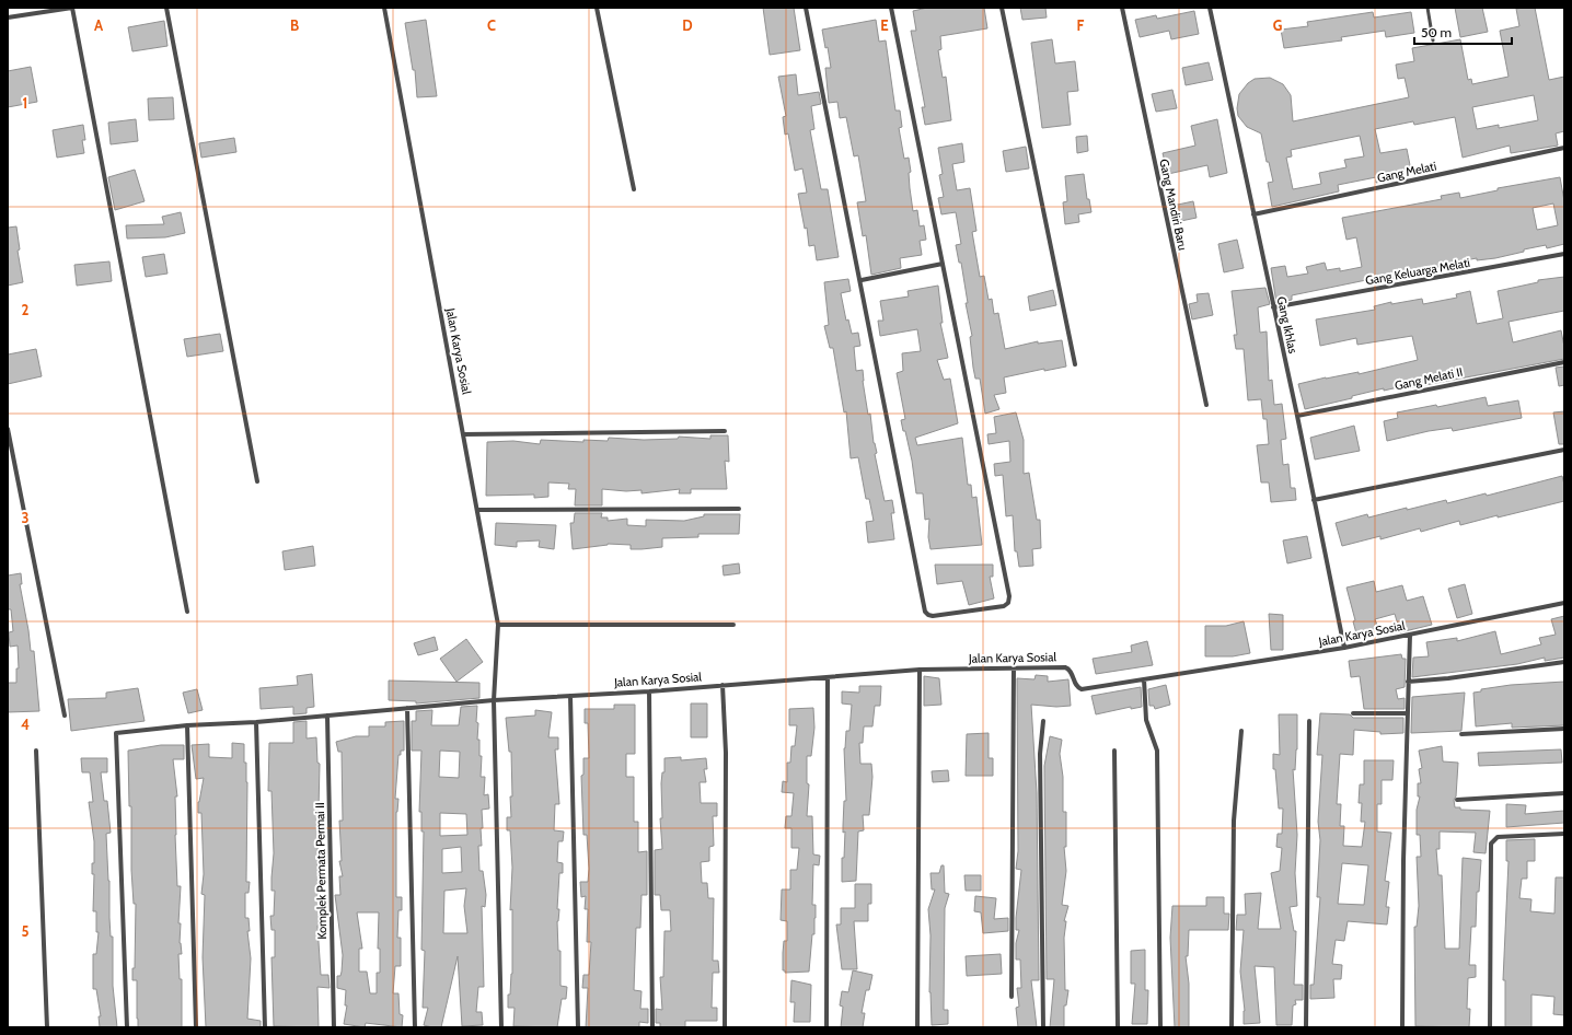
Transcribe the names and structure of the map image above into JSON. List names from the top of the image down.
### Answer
{
  "streets": {
    "street": [
      "Gang Melati",
      "Gang Mandiri Baru",
      "Gang Keluarga Melati",
      "Gang Ikhlas",
      "Jalan Karya Sosial",
      "Gang Melati II",
      "Komplek Permata Permai II"
    ]
  },
  "crossings": [
    ["Gang Melati", "Gang Ikhlas"],
    ["Gang Keluarga Melati", "Gang Ikhlas"],
    ["Gang Ikhlas", "Jalan Karya Sosial"],
    ["Gang Ikhlas", "Gang Melati II"]
  ],
  "scale_bar": "50 m",
  "grid": {
    "columns": [
      "A",
      "B",
      "C",
      "D",
      "E",
      "F",
      "G"
    ],
    "rows": [
      "1",
      "2",
      "3",
      "4",
      "5"
    ]
  }
}
